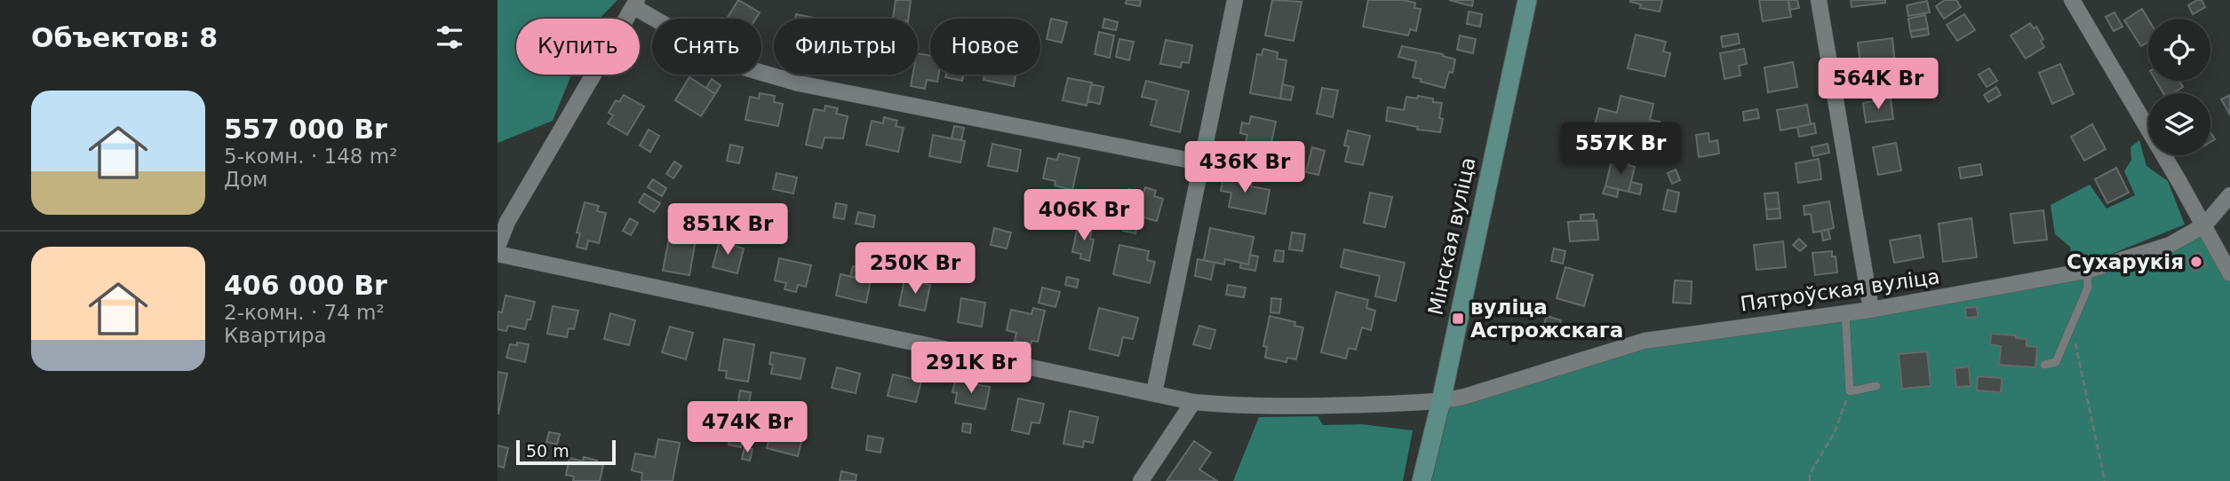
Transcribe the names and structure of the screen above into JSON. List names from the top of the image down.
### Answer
{
  "streets": {
    "main road": ["Мінская вуліца"],
    "street": ["Пятроўская вуліца"]
  },
  "crossings": [
    ["Мінская вуліца", "Пятроўская вуліца"]
  ],
  "places": {
    "other": ["Сухарукія"],
    "transit": ["вуліца Астрожскага"]
  },
  "scale_bar": "50 m",
  "page": {
    "heading": "Объектов: 8",
    "chip": [
      "Купить",
      "Снять",
      "Фильтры",
      "Новое"
    ],
    "price": [
      "564K Br",
      "557K Br",
      "436K Br",
      "406K Br",
      "851K Br",
      "250K Br",
      "291K Br",
      "474K Br"
    ],
    "list": [
      {
        "name": "557 000 Br",
        "note": "5-комн. · 148 m² · Дом"
      },
      {
        "name": "406 000 Br",
        "note": "2-комн. · 74 m² · Квартира"
      }
    ],
    "scale": "50 m"
  }
}
